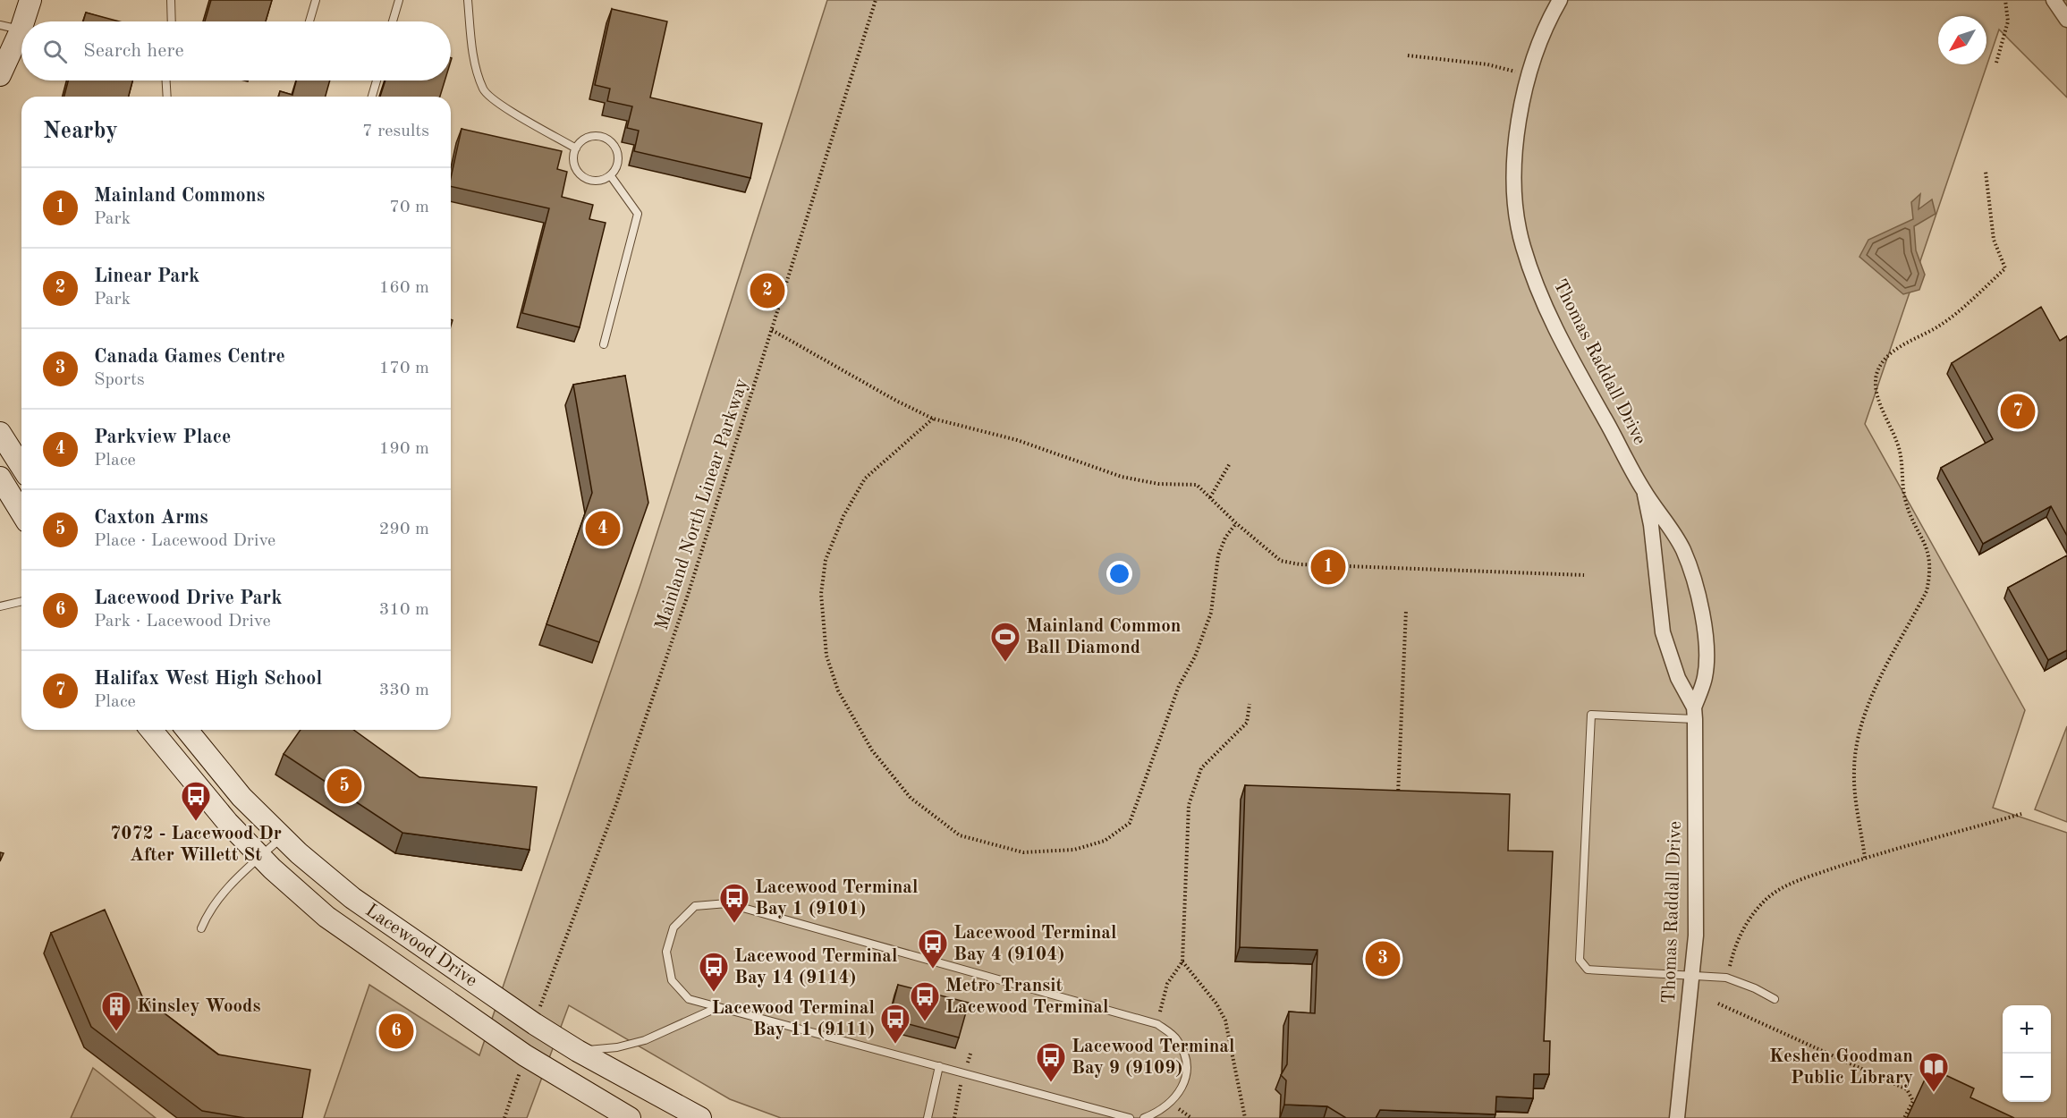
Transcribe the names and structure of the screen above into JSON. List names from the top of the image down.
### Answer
{
  "streets": {
    "main road": ["Lacewood Drive"],
    "street": ["Thomas Raddall Drive"],
    "path": ["Mainland North Linear Parkway"]
  },
  "places": {
    "sports": ["Mainland Common Ball Diamond"],
    "bus stop": [
      "7072 - Lacewood Dr After Willett St",
      "Lacewood Terminal Bay 1 (9101)",
      "Lacewood Terminal Bay 4 (9104)",
      "Lacewood Terminal Bay 14 (9114)",
      "Metro Transit Lacewood Terminal",
      "Lacewood Terminal Bay 11 (9111)",
      "Lacewood Terminal Bay 9 (9109)"
    ],
    "building": ["Kinsley Woods"],
    "library": ["Keshen Goodman Public Library"]
  },
  "north": "bottom left",
  "page": {
    "search": "Search here",
    "heading": ["Nearby", "7 results"],
    "list": [
      {
        "mark": "1",
        "name": "Mainland Commons",
        "note": "Park",
        "value": "70 m"
      },
      {
        "mark": "2",
        "name": "Linear Park",
        "note": "Park",
        "value": "160 m"
      },
      {
        "mark": "3",
        "name": "Canada Games Centre",
        "note": "Sports",
        "value": "170 m"
      },
      {
        "mark": "4",
        "name": "Parkview Place",
        "note": "Place",
        "value": "190 m"
      },
      {
        "mark": "5",
        "name": "Caxton Arms",
        "note": "Place · Lacewood Drive",
        "value": "290 m"
      },
      {
        "mark": "6",
        "name": "Lacewood Drive Park",
        "note": "Park · Lacewood Drive",
        "value": "310 m"
      },
      {
        "mark": "7",
        "name": "Halifax West High School",
        "note": "Place",
        "value": "330 m"
      }
    ],
    "pins": [
      "2",
      "7",
      "4",
      "1",
      "5",
      "3",
      "6"
    ],
    "map_buttons": ["+", "−"]
  }
}
